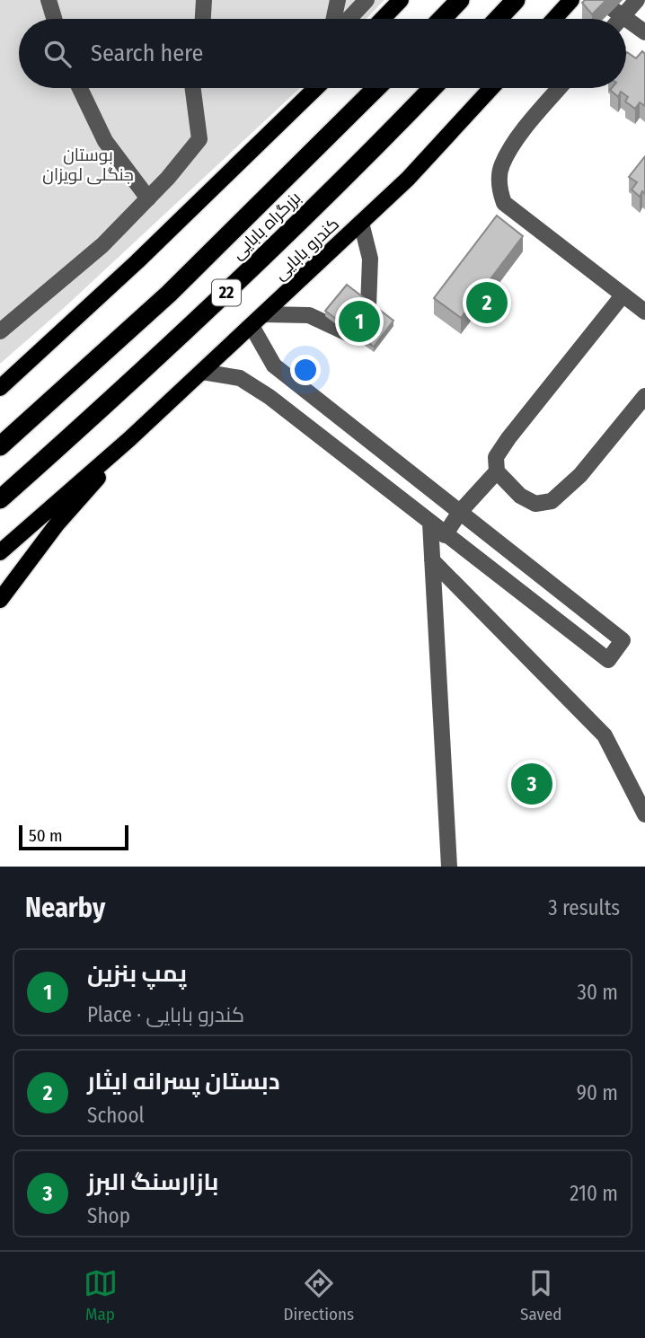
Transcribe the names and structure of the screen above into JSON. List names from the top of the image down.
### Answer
{
  "streets": {
    "highway": ["بزرگراه بابایی", "22"],
    "main road": ["کندرو بابایی"]
  },
  "parks": ["بوستان جنگلی لویزان"],
  "scale_bar": "50 m",
  "page": {
    "search": "Search here",
    "pins": ["2", "1", "3"],
    "scale": "50 m",
    "heading": ["Nearby", "3 results"],
    "list": [
      {
        "mark": "1",
        "name": "پمپ بنزین",
        "note": "Place · کندرو بابایی",
        "value": "30 m"
      },
      {
        "mark": "2",
        "name": "دبستان پسرانه ایثار",
        "note": "School",
        "value": "90 m"
      },
      {
        "mark": "3",
        "name": "بازارسنگ البرز",
        "note": "Shop",
        "value": "210 m"
      }
    ],
    "nav": ["Map", "Directions", "Saved"]
  }
}
